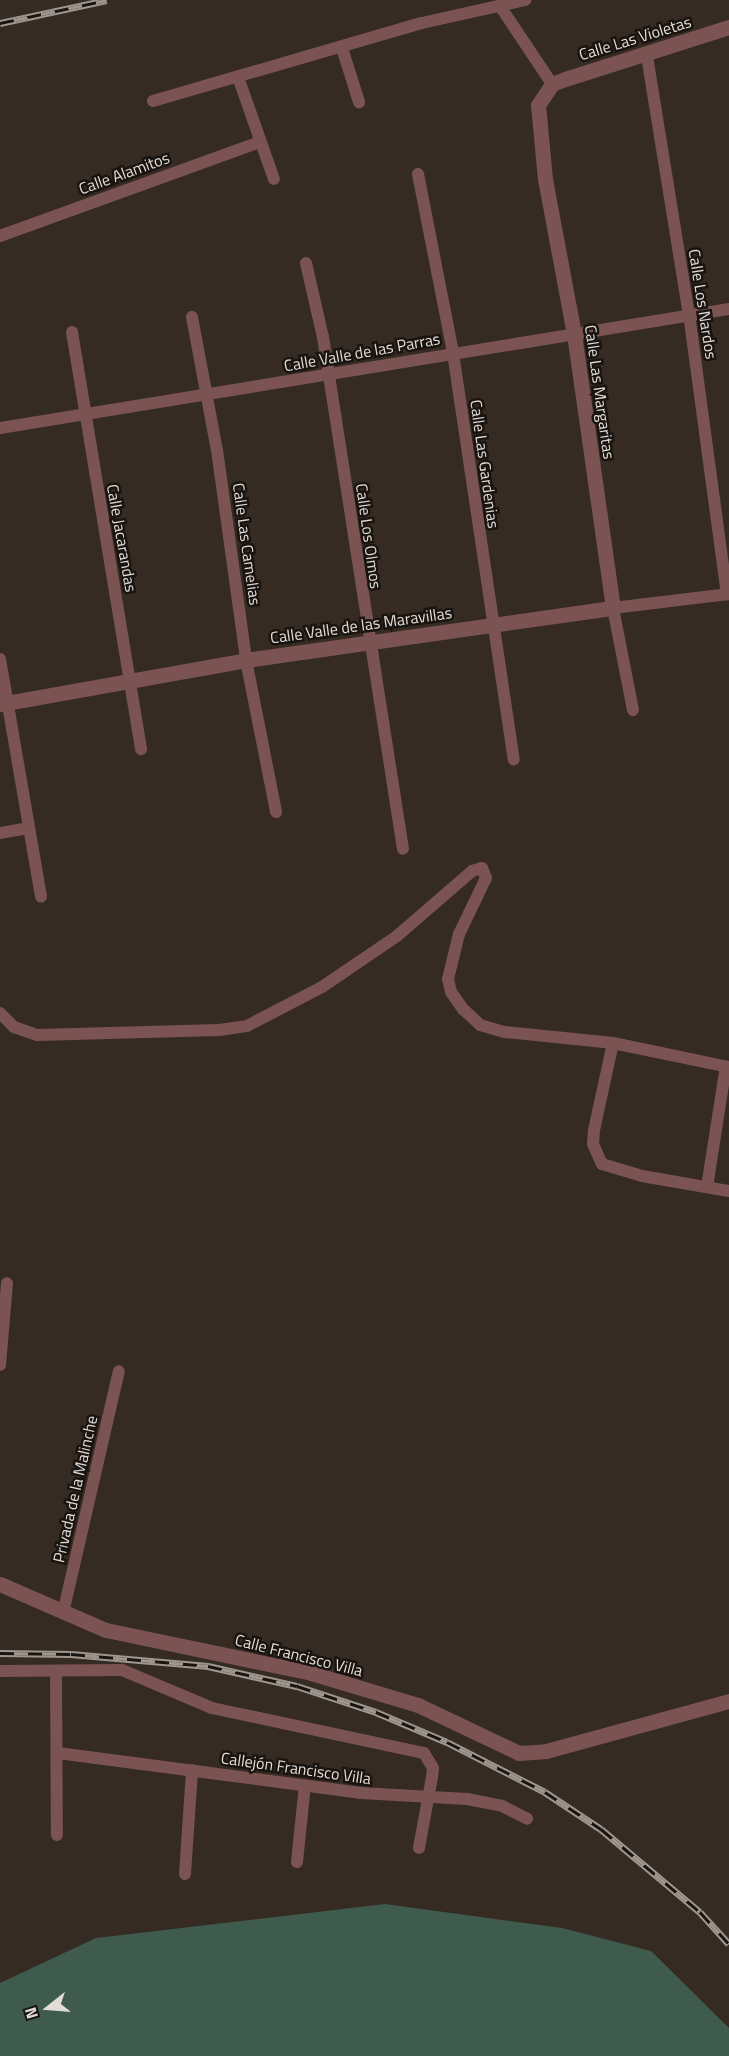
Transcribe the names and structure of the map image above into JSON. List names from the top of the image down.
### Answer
{
  "streets": {
    "street": [
      "Calle Las Violetas",
      "Calle Alamitos",
      "Calle Los Nardos",
      "Calle Valle de las Parras",
      "Calle Las Margaritas",
      "Calle Las Gardenias",
      "Calle Los Olmos",
      "Calle Jacarandas",
      "Calle Las Camelias",
      "Calle Valle de las Maravillas",
      "Privada de la Malinche",
      "Calle Francisco Villa",
      "Callejón Francisco Villa"
    ]
  },
  "crossings": [
    ["Calle Las Violetas", "Calle Los Nardos"],
    ["Calle Las Violetas", "Calle Las Margaritas"],
    ["Calle Los Nardos", "Calle Valle de las Parras"],
    ["Calle Los Nardos", "Calle Valle de las Maravillas"],
    ["Calle Valle de las Parras", "Calle Las Margaritas"],
    ["Calle Valle de las Parras", "Calle Las Gardenias"],
    ["Calle Valle de las Parras", "Calle Los Olmos"],
    ["Calle Valle de las Parras", "Calle Jacarandas"],
    ["Calle Valle de las Parras", "Calle Las Camelias"],
    ["Calle Las Margaritas", "Calle Valle de las Maravillas"],
    ["Calle Las Gardenias", "Calle Valle de las Maravillas"],
    ["Calle Los Olmos", "Calle Valle de las Maravillas"],
    ["Calle Jacarandas", "Calle Valle de las Maravillas"],
    ["Calle Las Camelias", "Calle Valle de las Maravillas"],
    ["Privada de la Malinche", "Calle Francisco Villa"]
  ],
  "north": "left"
}
